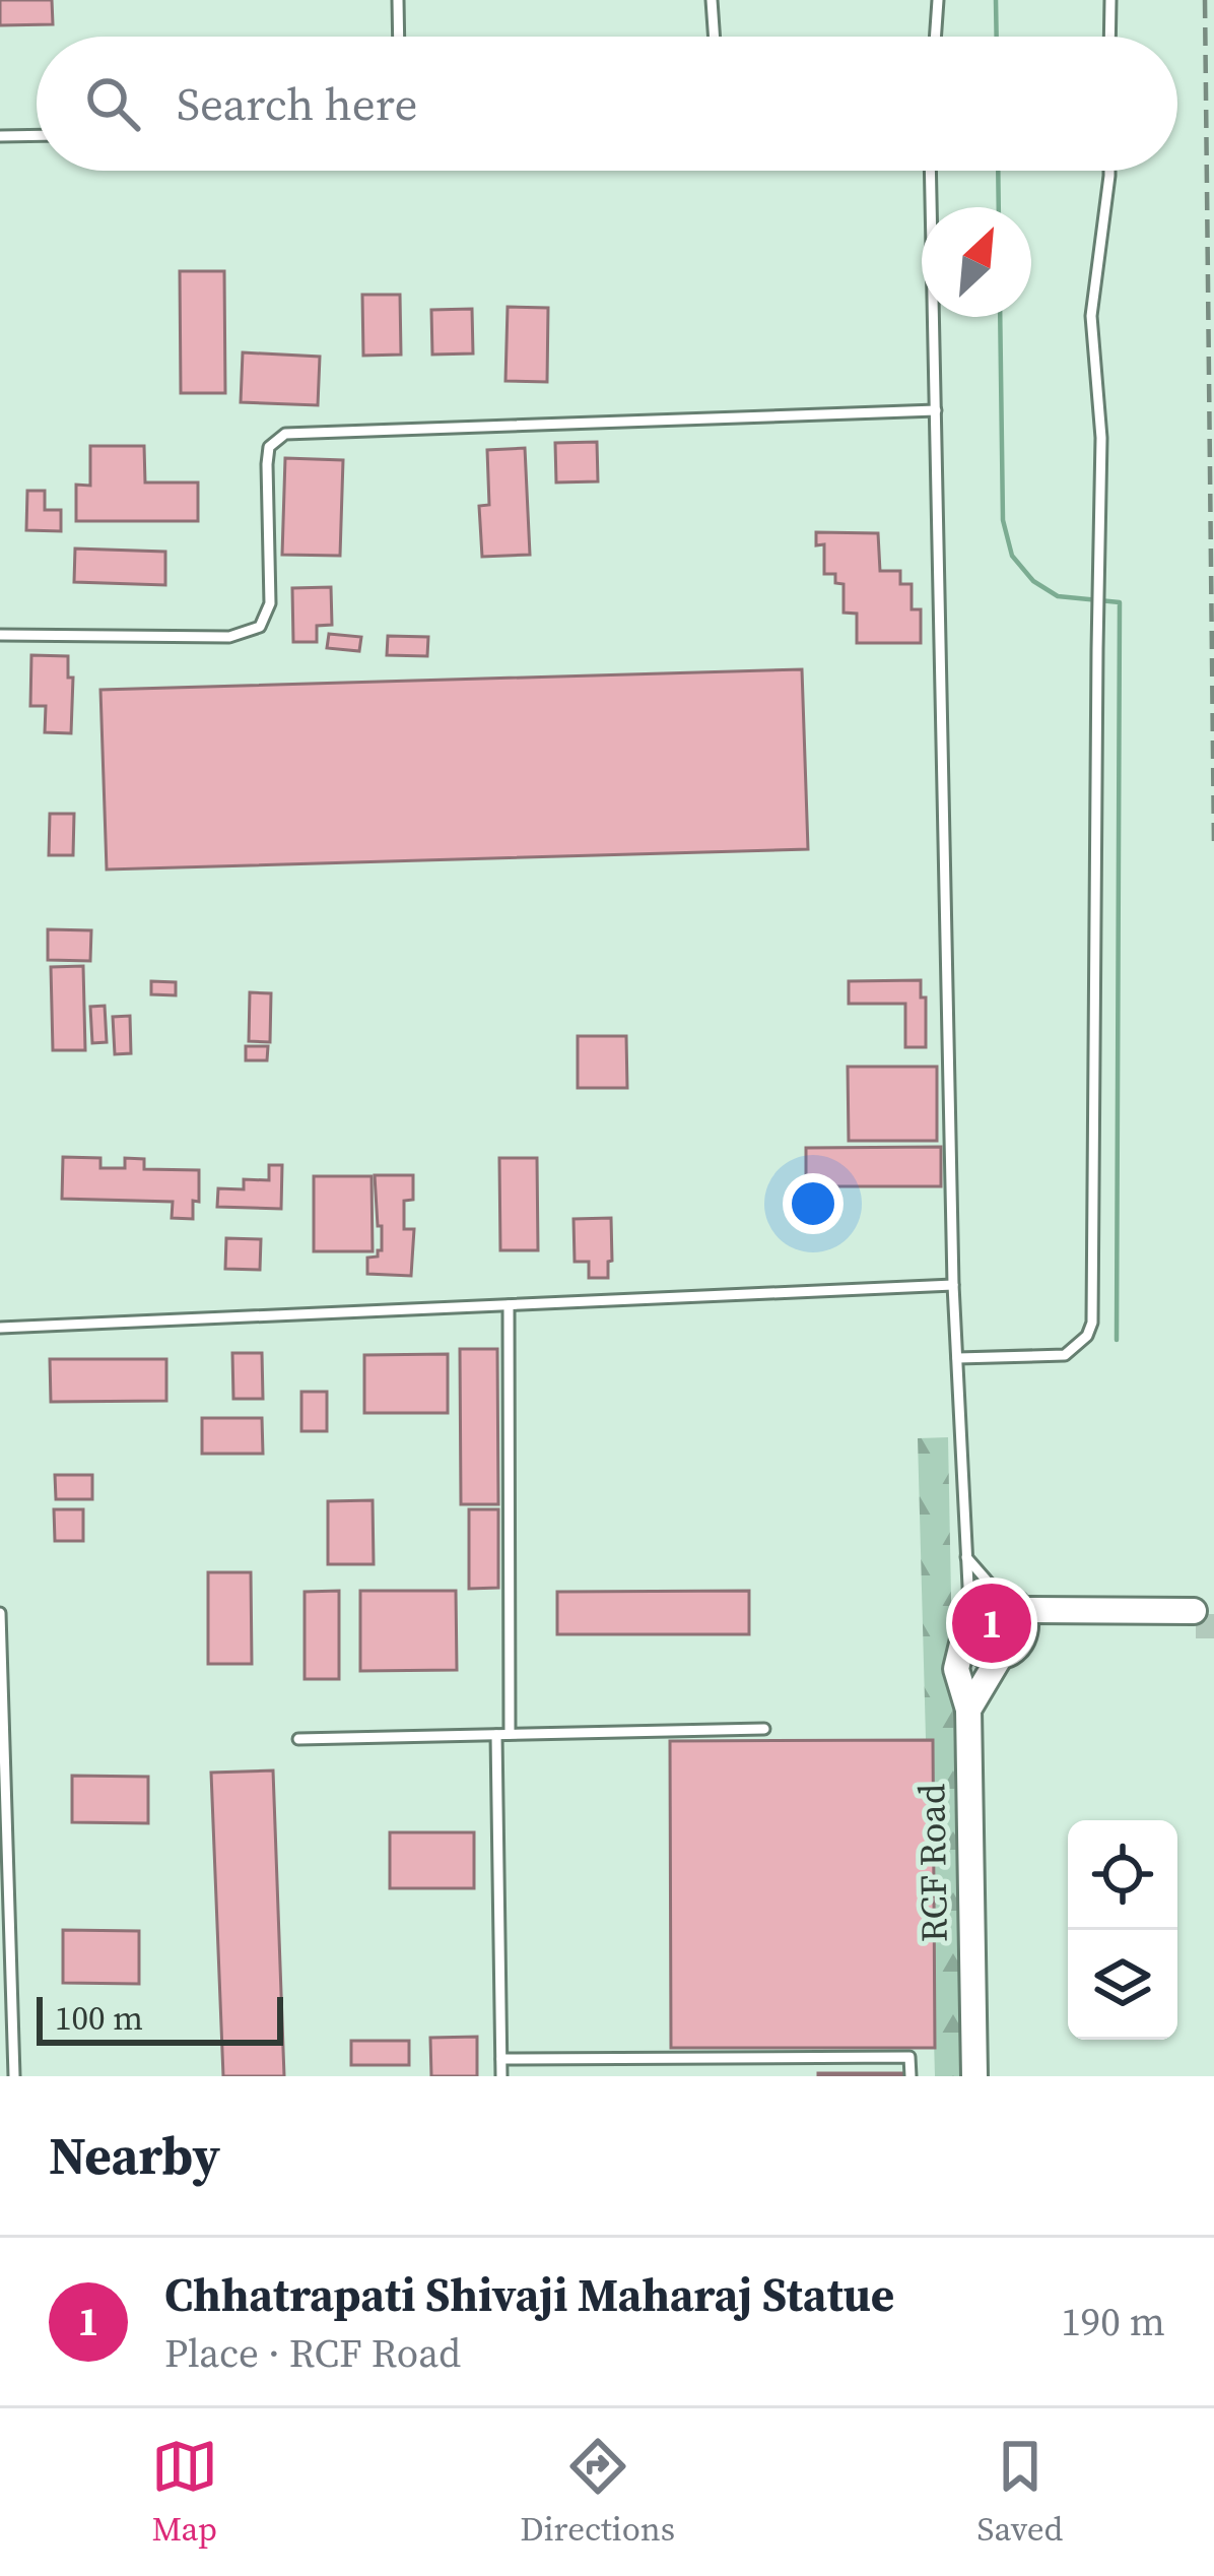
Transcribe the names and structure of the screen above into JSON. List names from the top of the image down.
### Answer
{
  "streets": {
    "street": ["RCF Road"]
  },
  "scale_bar": "100 m",
  "north": "top right",
  "page": {
    "search": "Search here",
    "pins": "1",
    "scale": "100 m",
    "heading": "Nearby",
    "list": [
      {
        "mark": "1",
        "name": "Chhatrapati Shivaji Maharaj Statue",
        "note": "Place · RCF Road",
        "value": "190 m"
      }
    ],
    "nav": ["Map", "Directions", "Saved"]
  }
}
